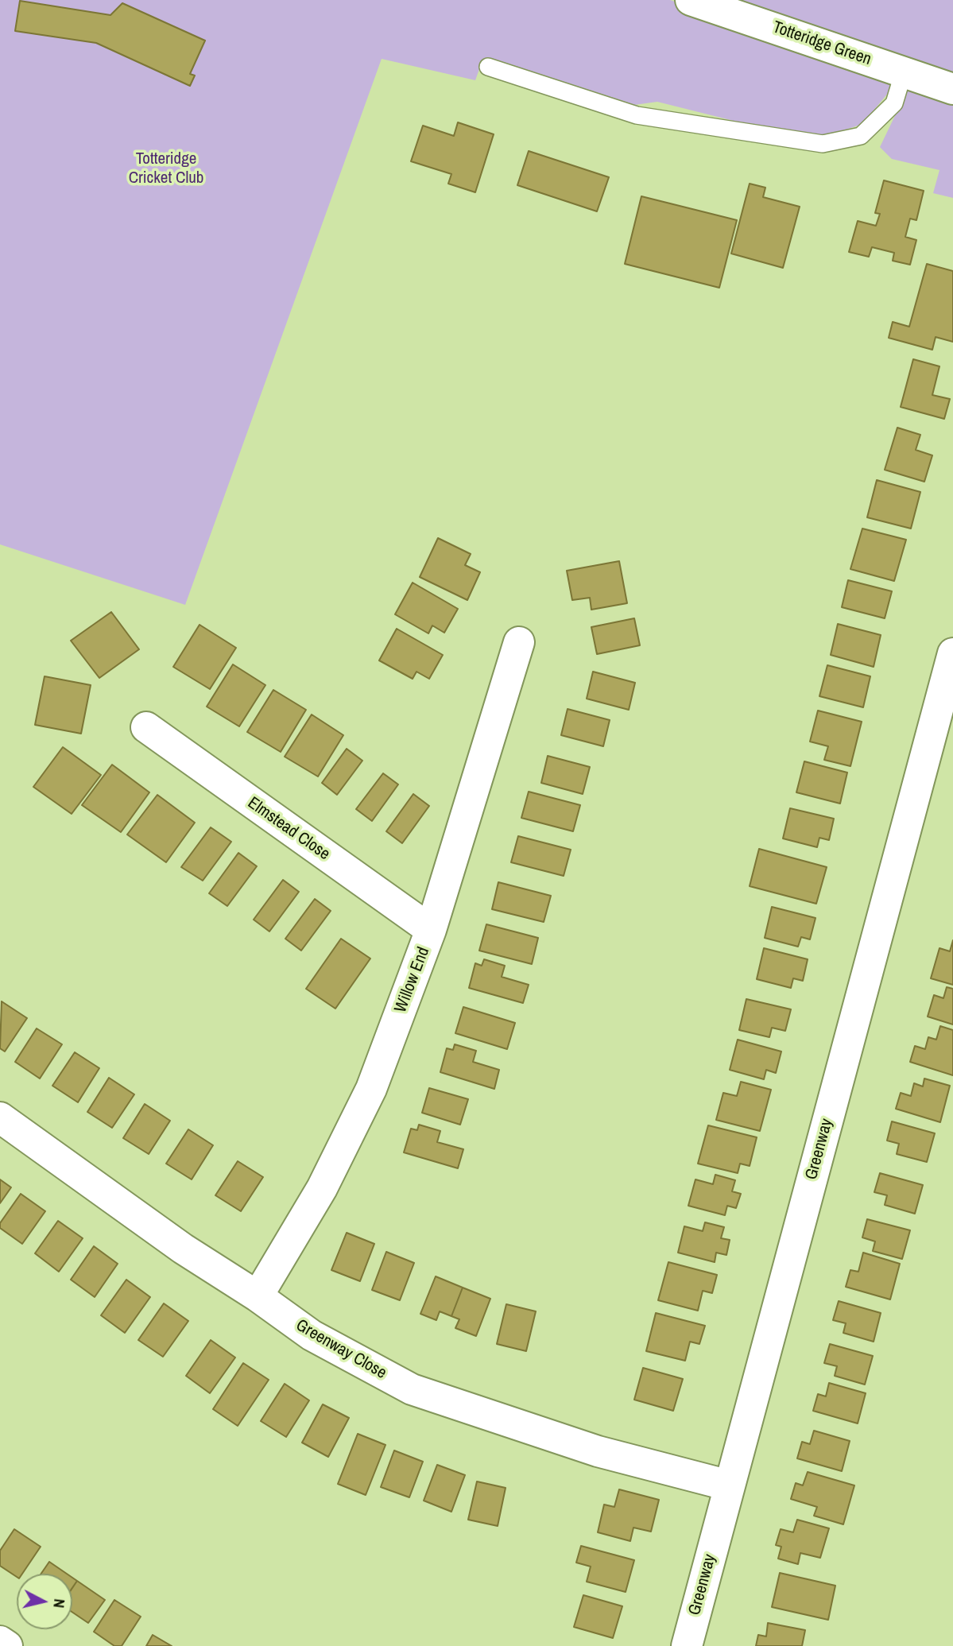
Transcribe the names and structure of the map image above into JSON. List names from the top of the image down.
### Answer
{
  "streets": {
    "street": [
      "Totteridge Green",
      "Elmstead Close",
      "Willow End",
      "Greenway",
      "Greenway Close"
    ]
  },
  "crossings": [
    ["Elmstead Close", "Willow End"],
    ["Willow End", "Greenway Close"],
    ["Greenway", "Greenway Close"]
  ],
  "parks": ["Totteridge Cricket Club"],
  "north": "right"
}
